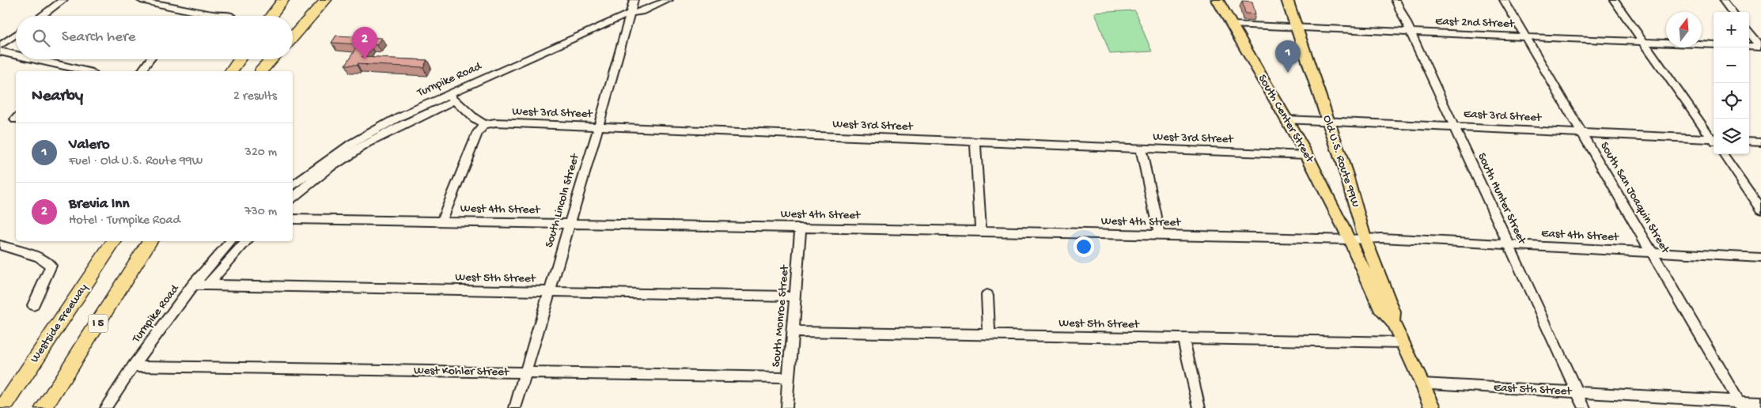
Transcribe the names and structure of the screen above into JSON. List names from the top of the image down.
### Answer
{
  "streets": {
    "highway": ["Westside Freeway", "I 5"],
    "main road": ["South Center Street", "Old U.S. Route 99W"],
    "street": [
      "East 2nd Street",
      "Turnpike Road",
      "West 3rd Street",
      "East 3rd Street",
      "South San Joaquin Street",
      "South Hunter Street",
      "South Lincoln Street",
      "West 4th Street",
      "East 4th Street",
      "West 5th Street",
      "South Monroe Street",
      "West Kohler Street",
      "East 5th Street"
    ]
  },
  "crossings": [
    ["East 2nd Street", "South Center Street"],
    ["East 2nd Street", "Old U.S. Route 99W"],
    ["East 2nd Street", "South San Joaquin Street"],
    ["East 2nd Street", "South Hunter Street"],
    ["Turnpike Road", "South Lincoln Street"],
    ["Turnpike Road", "West 5th Street"],
    ["Turnpike Road", "West Kohler Street"],
    ["West 3rd Street", "South Center Street"],
    ["West 3rd Street", "South Lincoln Street"],
    ["East 3rd Street", "South Center Street"],
    ["East 3rd Street", "Old U.S. Route 99W"],
    ["East 3rd Street", "South San Joaquin Street"],
    ["East 3rd Street", "South Hunter Street"],
    ["South Center Street", "Old U.S. Route 99W"],
    ["South Center Street", "West 4th Street"],
    ["South Center Street", "East 4th Street"],
    ["Old U.S. Route 99W", "West 4th Street"],
    ["Old U.S. Route 99W", "East 4th Street"],
    ["Old U.S. Route 99W", "West 5th Street"],
    ["Old U.S. Route 99W", "East 5th Street"],
    ["South San Joaquin Street", "East 4th Street"],
    ["South San Joaquin Street", "East 5th Street"],
    ["South Hunter Street", "East 4th Street"],
    ["South Hunter Street", "East 5th Street"],
    ["South Lincoln Street", "West 4th Street"],
    ["South Lincoln Street", "West 5th Street"],
    ["South Lincoln Street", "West Kohler Street"],
    ["West 4th Street", "East 4th Street"],
    ["West 4th Street", "South Monroe Street"],
    ["West 5th Street", "South Monroe Street"],
    ["South Monroe Street", "West Kohler Street"]
  ],
  "north": "top",
  "page": {
    "map_buttons": ["+", "−"],
    "search": "Search here",
    "pins": ["2", "1"],
    "heading": ["Nearby", "2 results"],
    "list": [
      {
        "mark": "1",
        "name": "Valero",
        "note": "Fuel · Old U.S. Route 99W",
        "value": "320 m"
      },
      {
        "mark": "2",
        "name": "Brevia Inn",
        "note": "Hotel · Turnpike Road",
        "value": "730 m"
      }
    ]
  }
}
